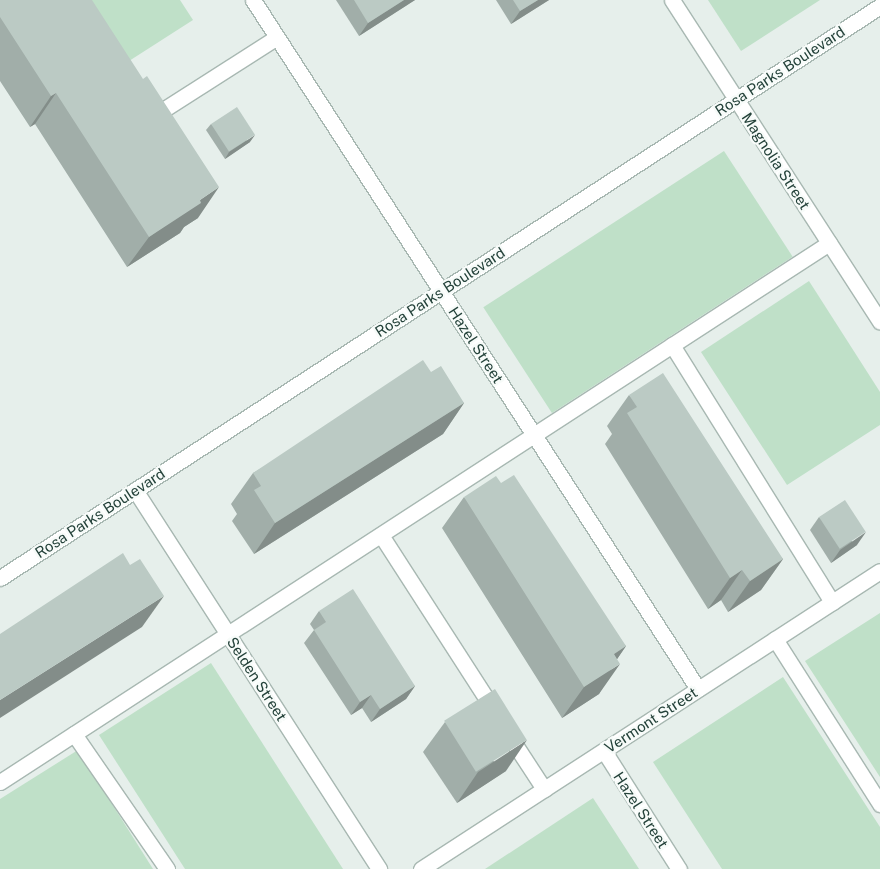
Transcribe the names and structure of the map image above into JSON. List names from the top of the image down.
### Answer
{
  "streets": {
    "street": [
      "Rosa Parks Boulevard",
      "Magnolia Street",
      "Hazel Street",
      "Selden Street",
      "Vermont Street"
    ]
  },
  "crossings": [
    ["Rosa Parks Boulevard", "Magnolia Street"],
    ["Rosa Parks Boulevard", "Hazel Street"],
    ["Rosa Parks Boulevard", "Selden Street"],
    ["Hazel Street", "Vermont Street"]
  ]
}
